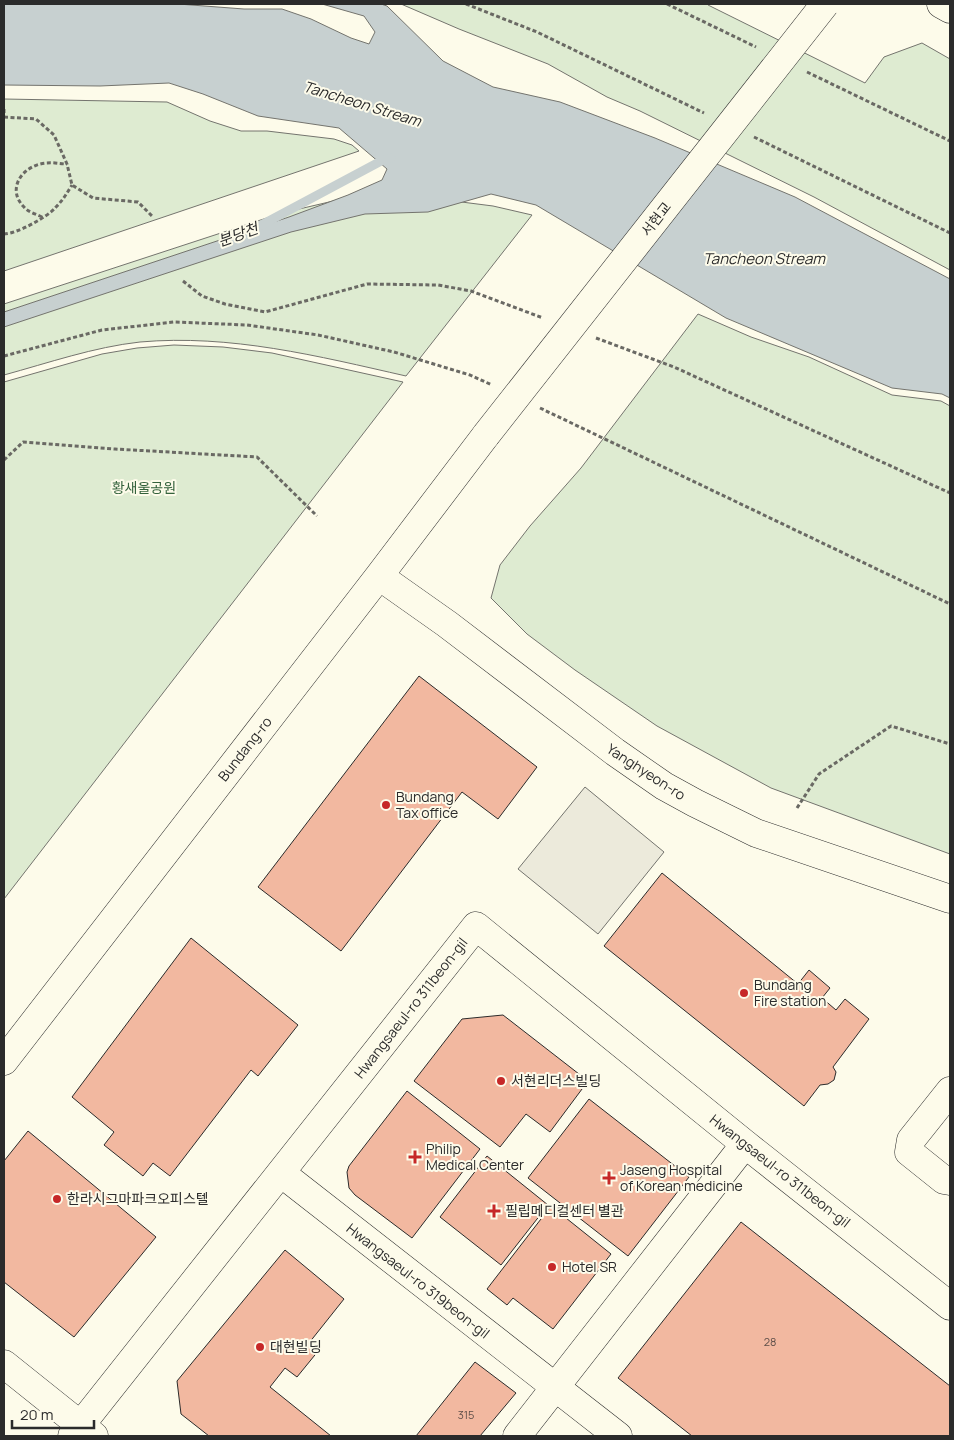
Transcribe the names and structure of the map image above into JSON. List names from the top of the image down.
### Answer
{
  "streets": {
    "main road": [
      "서현교",
      "Bundang-ro",
      "Yanghyeon-ro",
      "Hwangsaeul-ro 311beon-gil",
      "Hwangsaeul-ro 319beon-gil"
    ]
  },
  "crossings": [
    ["서현교", "Bundang-ro"],
    ["Bundang-ro", "Yanghyeon-ro"],
    ["Hwangsaeul-ro 311beon-gil", "Hwangsaeul-ro 319beon-gil"]
  ],
  "water": ["Tancheon Stream", "분당천"],
  "parks": ["황새울공원"],
  "places": {
    "other": [
      "Bundang Tax office",
      "Bundang Fire station",
      "서현리더스빌딩",
      "한라시그마파크오피스텔",
      "Hotel SR",
      "대현빌딩"
    ],
    "health": ["Philip Medical Center", "Jaseng Hospital of Korean medicine", "필립메디컬센터 별관"]
  },
  "house_numbers": ["28", "315"],
  "scale_bar": "20 m"
}
